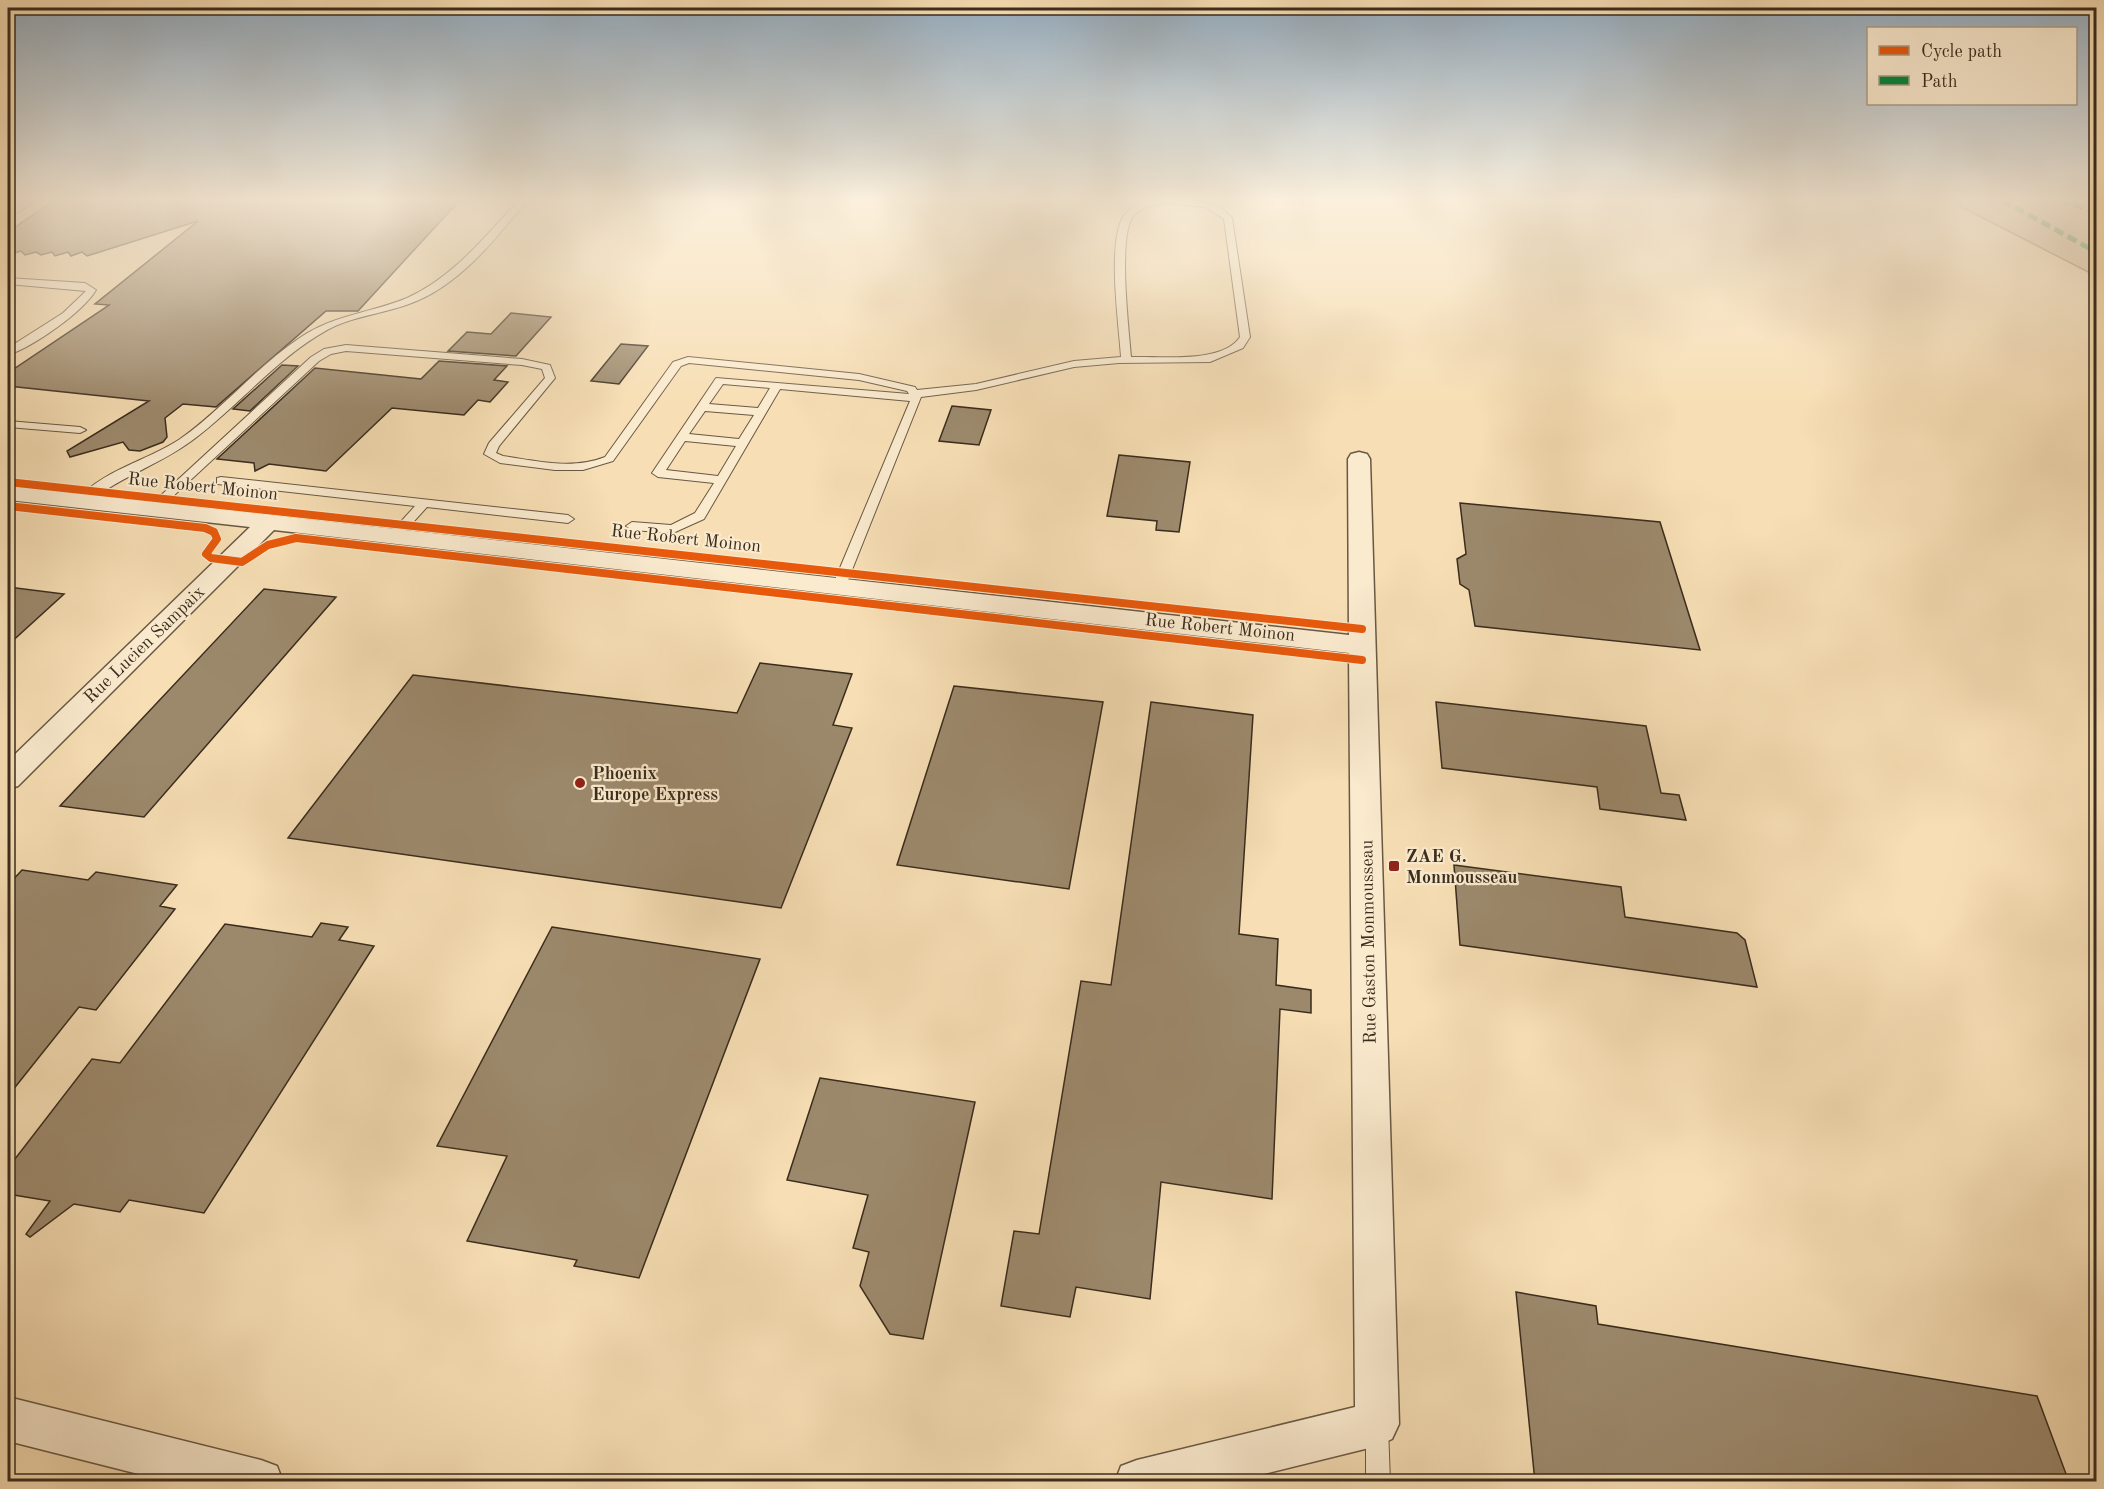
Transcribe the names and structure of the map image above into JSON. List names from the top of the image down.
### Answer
{
  "streets": {
    "street": ["Rue Robert Moinon", "Rue Lucien Sampaix", "Rue Gaston Monmousseau"]
  },
  "crossings": [
    ["Rue Robert Moinon", "Rue Lucien Sampaix"],
    ["Rue Robert Moinon", "Rue Gaston Monmousseau"]
  ],
  "places": {
    "other": ["Phoenix Europe Express"],
    "transit": ["ZAE G. Monmousseau"]
  },
  "legend": ["Cycle path", "Path"]
}
